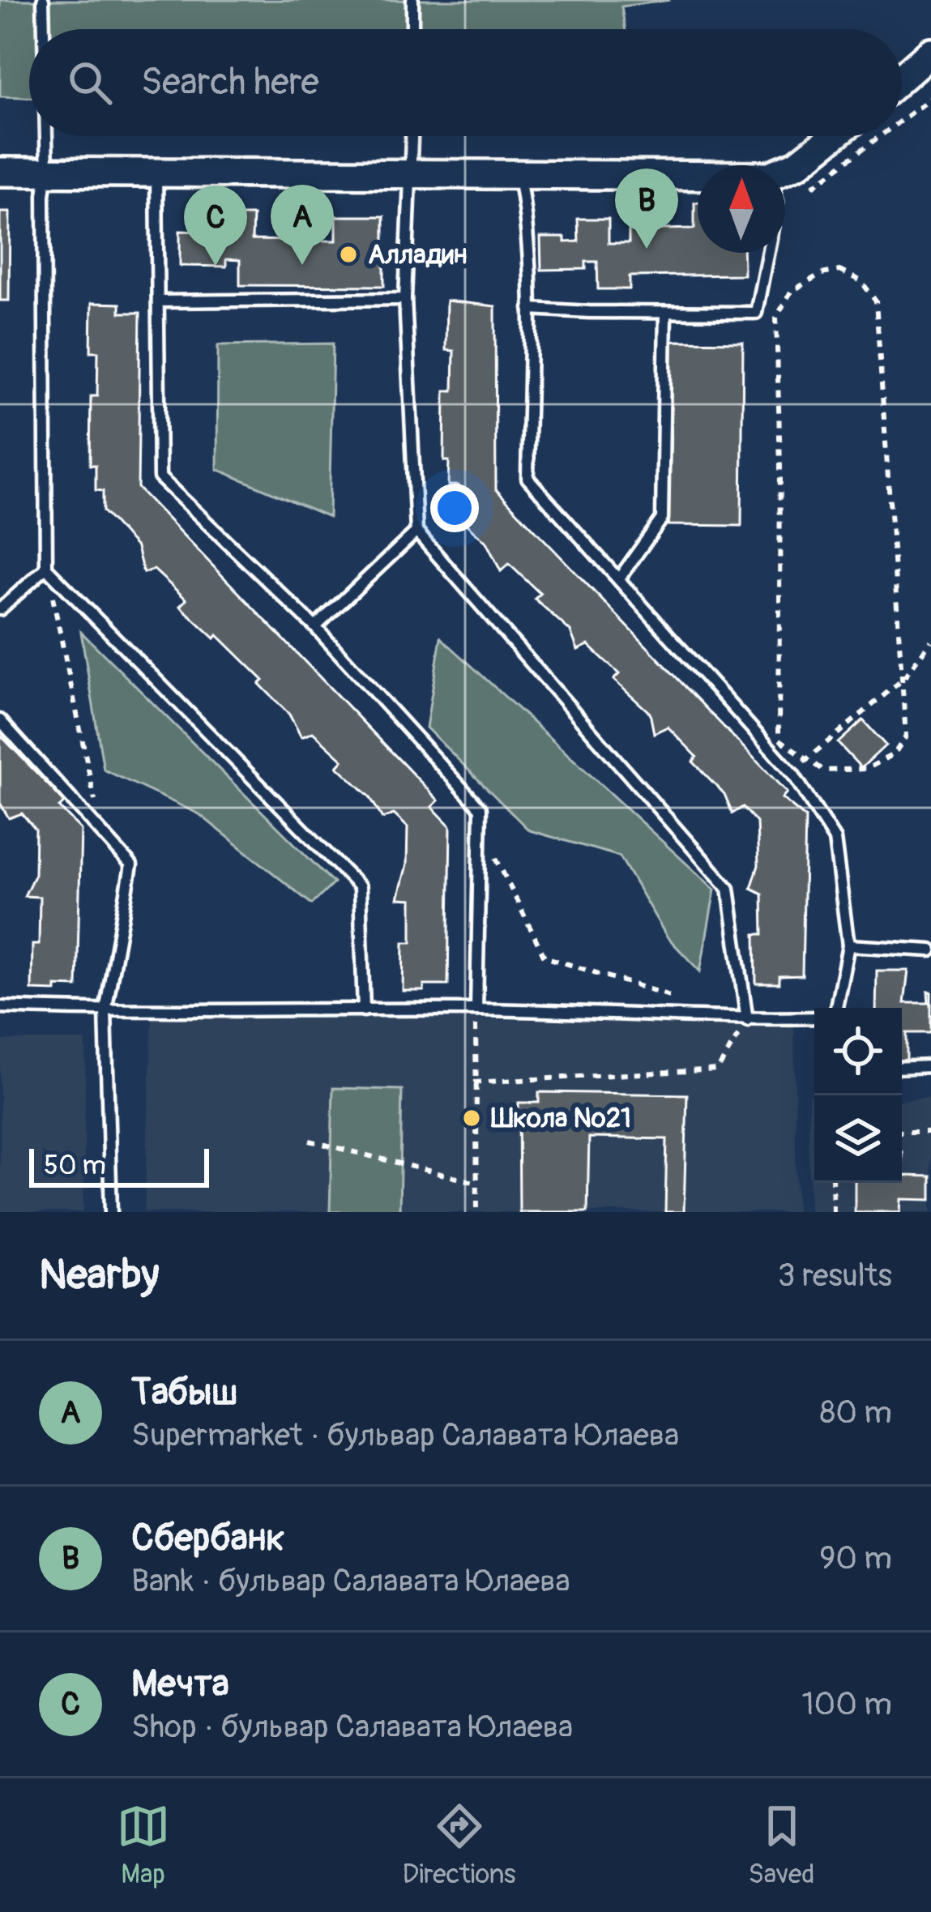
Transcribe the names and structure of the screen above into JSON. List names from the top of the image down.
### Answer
{
  "places": ["Алладин", "Школа №21"],
  "scale_bar": "50 m",
  "north": "top",
  "page": {
    "search": "Search here",
    "pins": ["B", "A", "C"],
    "scale": "50 m",
    "heading": ["Nearby", "3 results"],
    "list": [
      {
        "mark": "A",
        "name": "Табыш",
        "note": "Supermarket · бульвар Салавата Юлаева",
        "value": "80 m"
      },
      {
        "mark": "B",
        "name": "Сбербанк",
        "note": "Bank · бульвар Салавата Юлаева",
        "value": "90 m"
      },
      {
        "mark": "C",
        "name": "Мечта",
        "note": "Shop · бульвар Салавата Юлаева",
        "value": "100 m"
      }
    ],
    "nav": ["Map", "Directions", "Saved"]
  }
}
